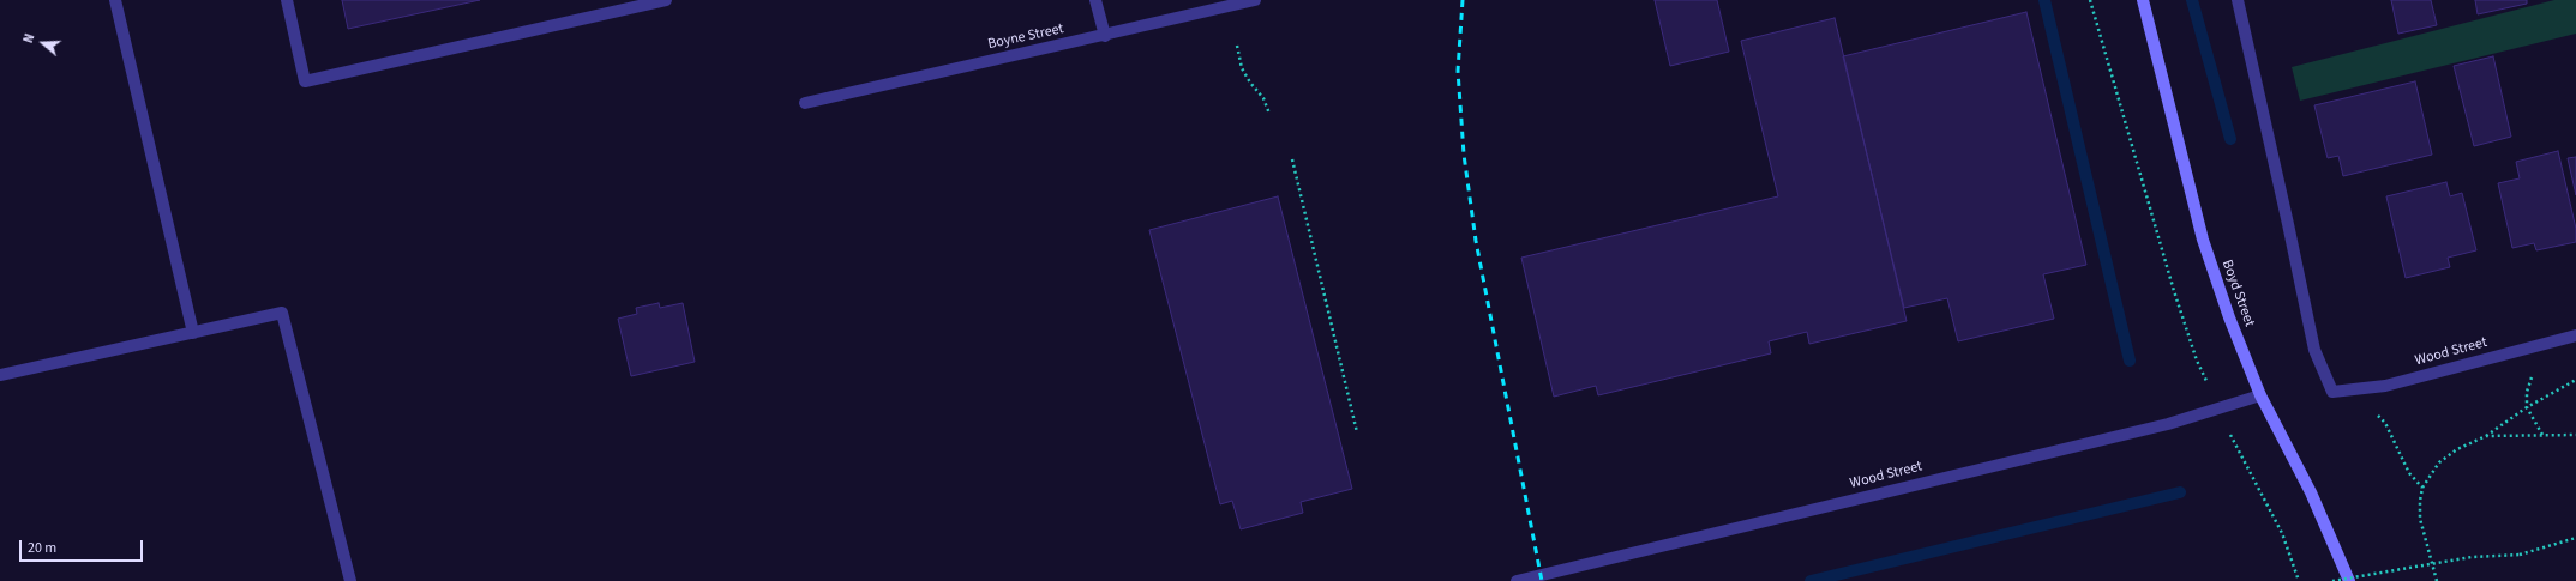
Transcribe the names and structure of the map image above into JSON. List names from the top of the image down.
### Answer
{
  "streets": {
    "main road": ["Boyd Street"],
    "street": ["Boyne Street", "Wood Street"]
  },
  "crossings": [
    ["Boyd Street", "Wood Street"]
  ],
  "scale_bar": "20 m",
  "north": "left"
}
